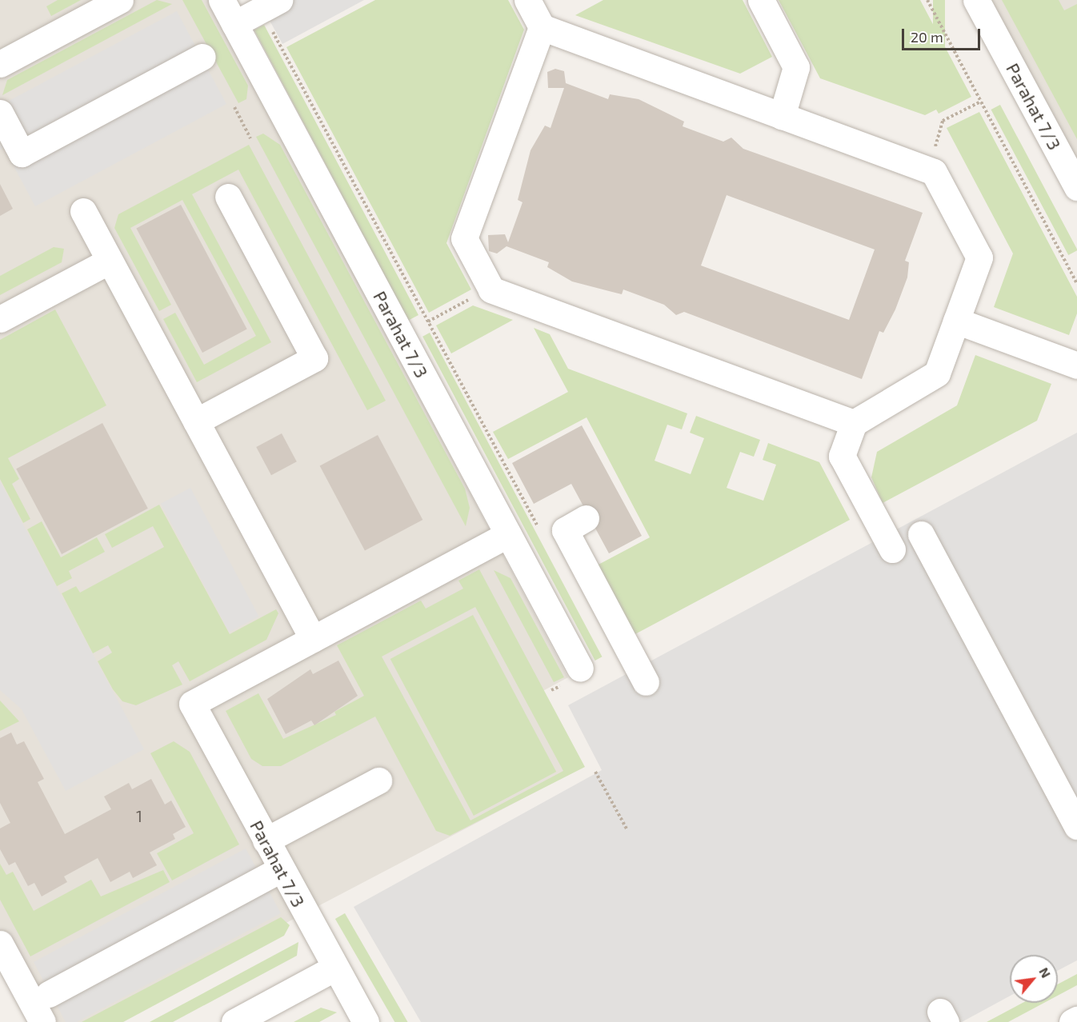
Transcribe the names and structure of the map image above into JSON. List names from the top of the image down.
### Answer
{
  "streets": {
    "street": ["Parahat 7/3"]
  },
  "house_numbers": ["1"],
  "scale_bar": "20 m",
  "north": "top right"
}
